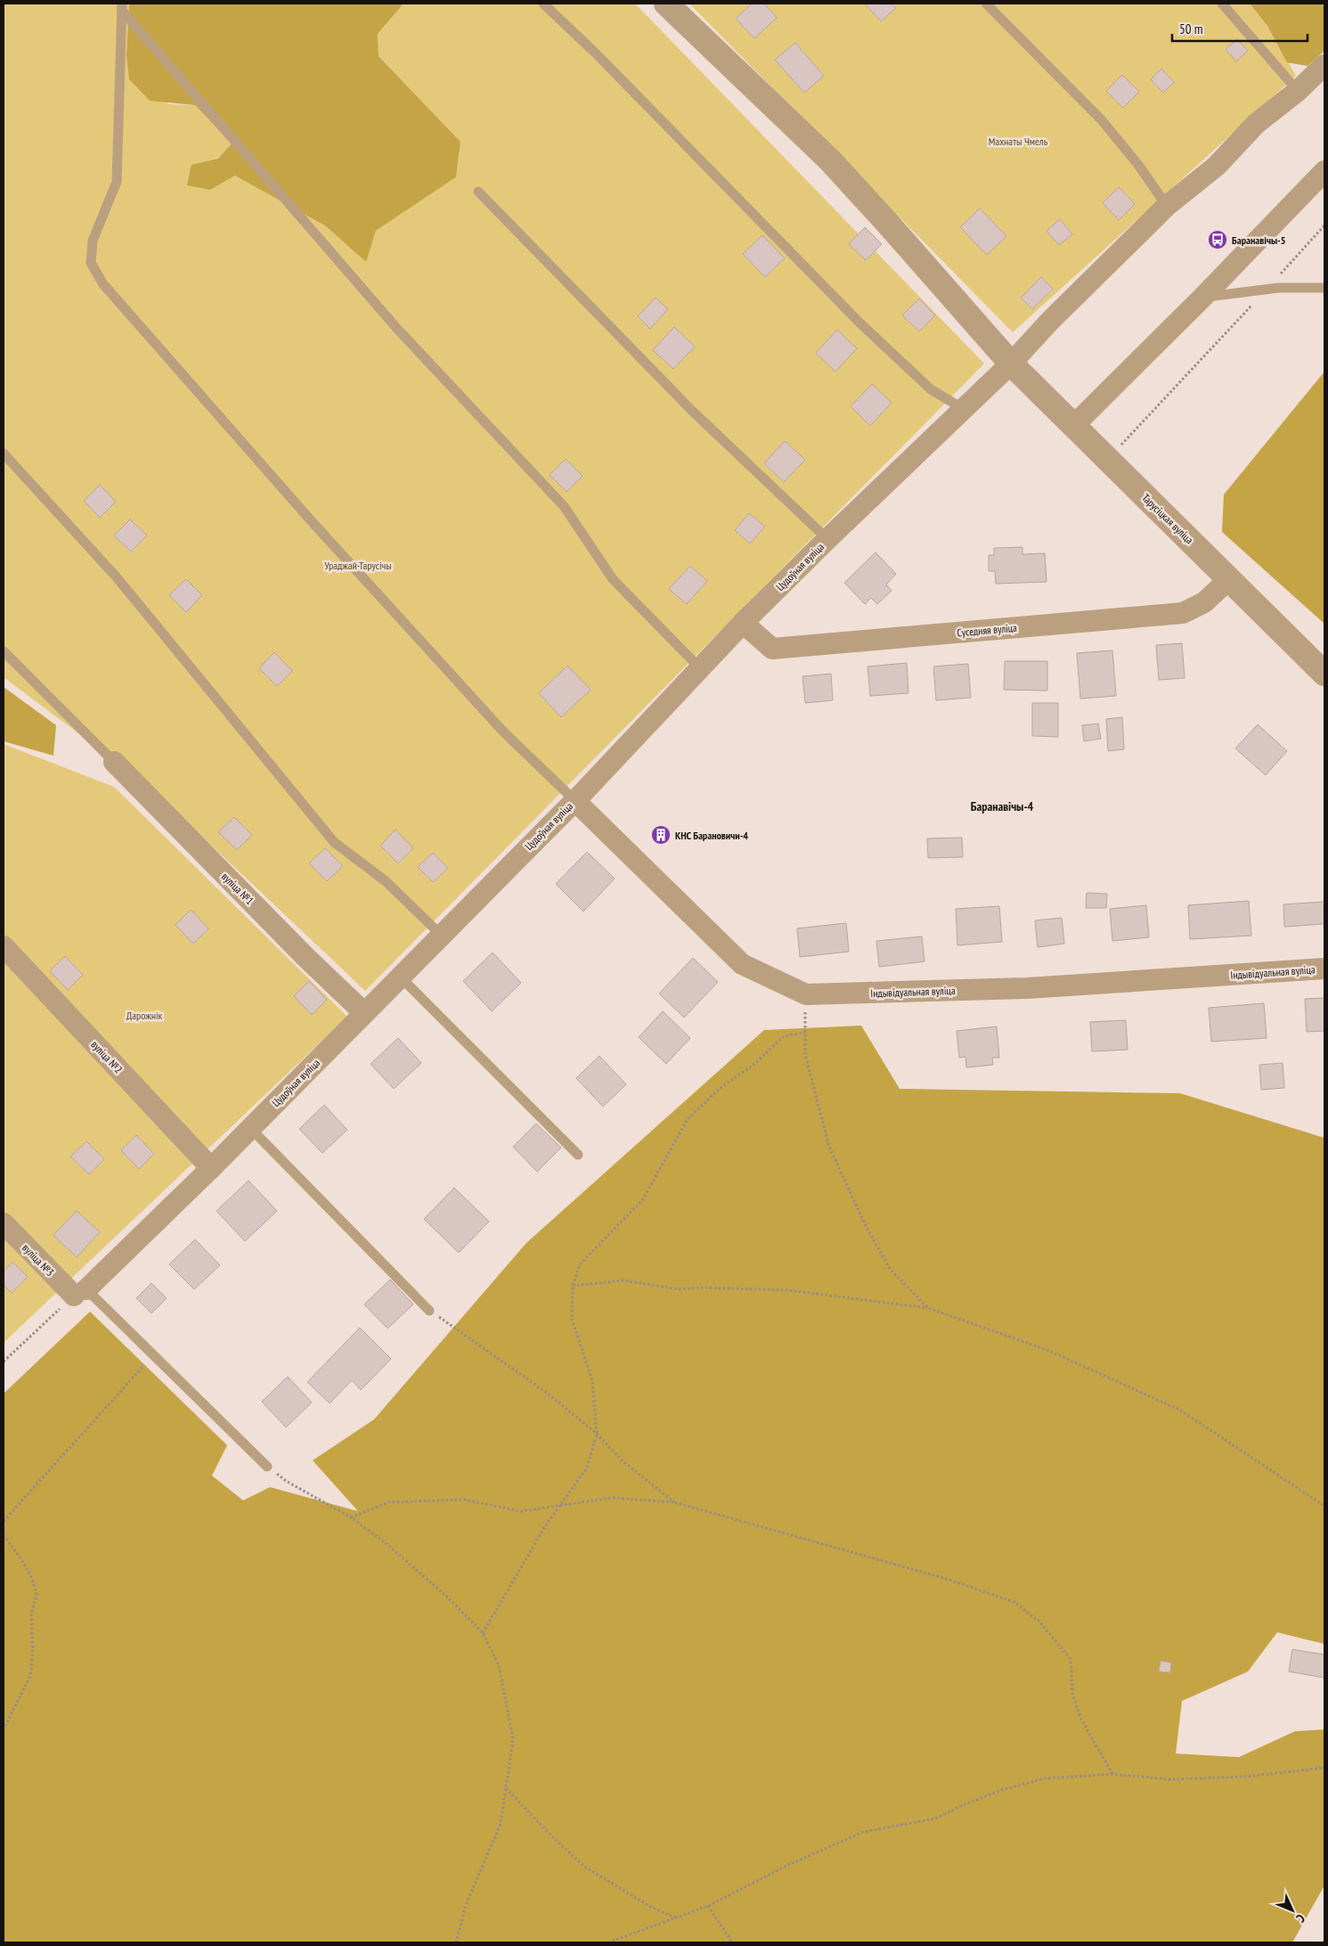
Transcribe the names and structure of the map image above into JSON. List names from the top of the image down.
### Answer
{
  "streets": {
    "street": [
      "Тарусіцкая вуліца",
      "Цудоўная вуліца",
      "Суседняя вуліца",
      "вуліца №1",
      "Індывідуальная вуліца",
      "вуліца №2",
      "вуліца №3"
    ]
  },
  "crossings": [
    ["Тарусіцкая вуліца", "Цудоўная вуліца"],
    ["Тарусіцкая вуліца", "Суседняя вуліца"],
    ["Цудоўная вуліца", "Суседняя вуліца"],
    ["Цудоўная вуліца", "вуліца №1"],
    ["Цудоўная вуліца", "Індывідуальная вуліца"],
    ["Цудоўная вуліца", "вуліца №2"],
    ["Цудоўная вуліца", "вуліца №3"]
  ],
  "districts": ["Баранавічы-4"],
  "parks": ["Махнаты Чмель", "Ураджай-Тарусічы", "Дарожнік"],
  "places": {
    "bus stop": ["Баранавічы-5"],
    "building": ["КНС Барановичи-4"]
  },
  "scale_bar": "50 m",
  "north": "bottom right"
}
